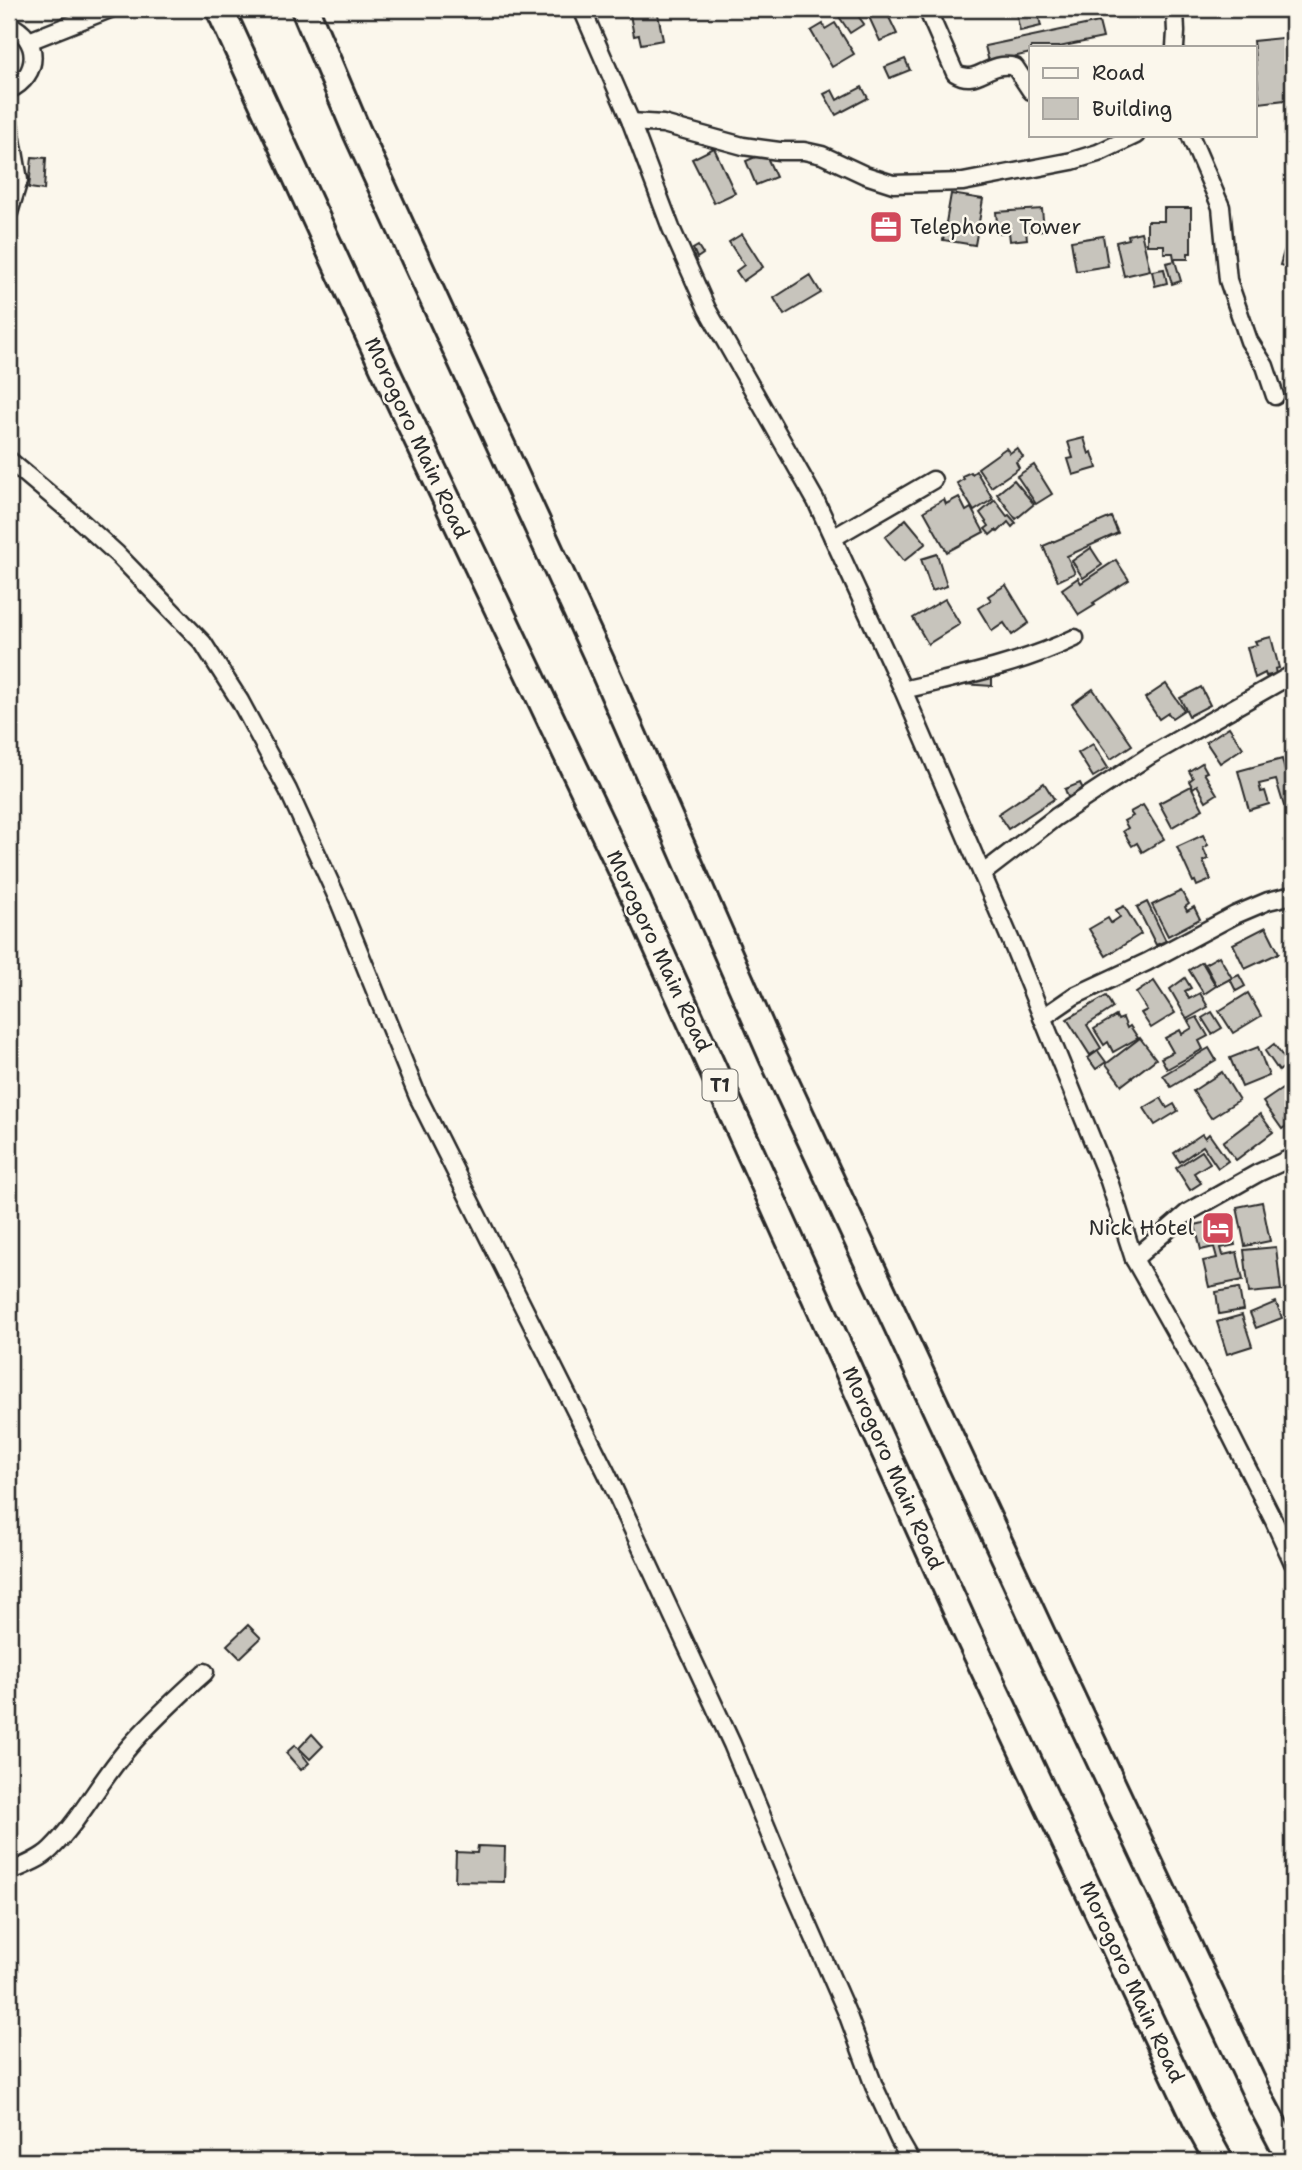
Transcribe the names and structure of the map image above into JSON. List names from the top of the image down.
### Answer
{
  "streets": {
    "highway": ["Morogoro Main Road", "T1"]
  },
  "places": {
    "office": ["Telephone Tower"],
    "hotel": ["Nick Hotel"]
  },
  "legend": ["Road", "Building"]
}
